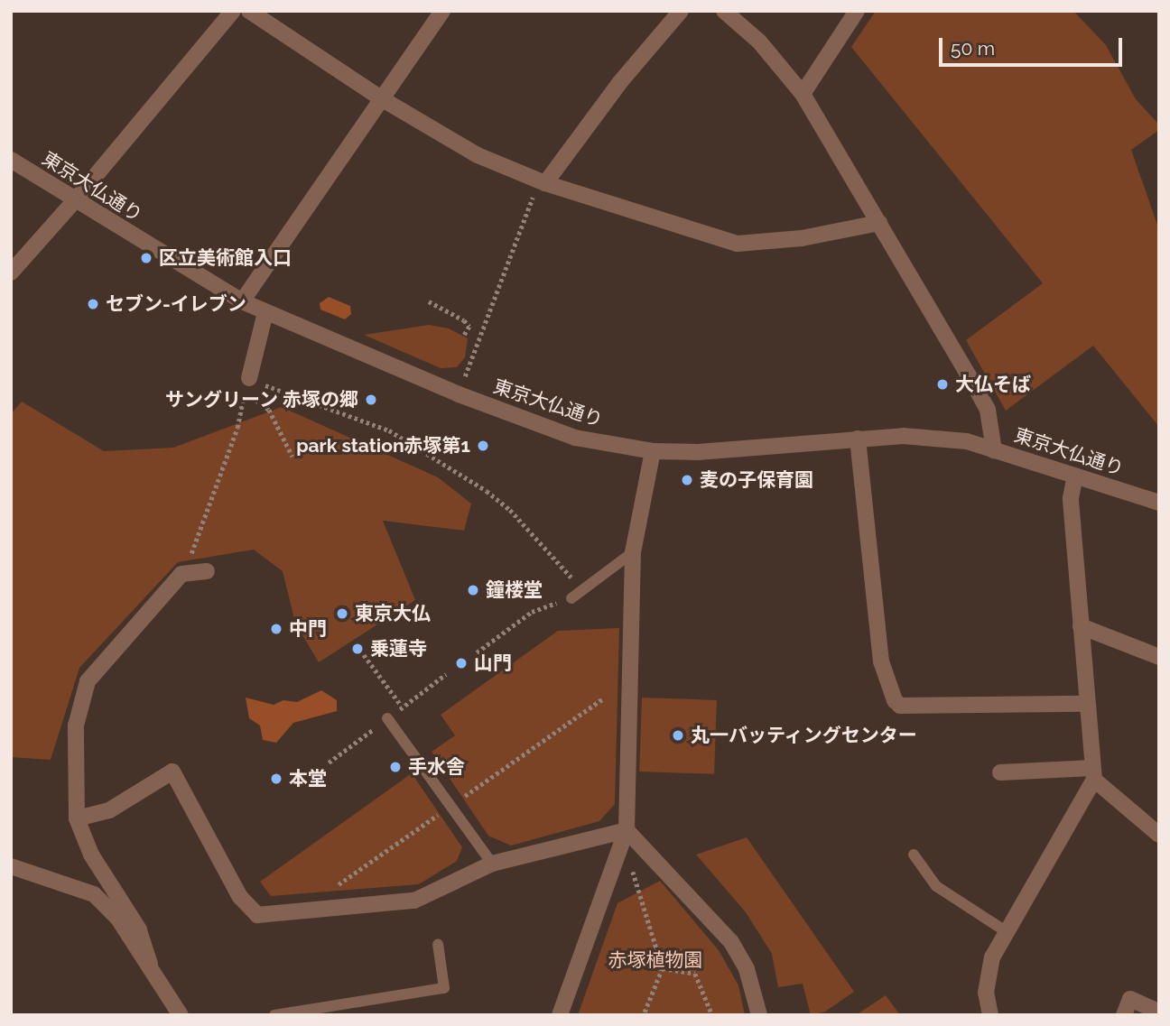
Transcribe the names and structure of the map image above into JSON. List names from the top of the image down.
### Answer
{
  "streets": {
    "street": ["東京大仏通り"]
  },
  "parks": ["赤塚植物園"],
  "places": [
    "区立美術館入口",
    "セブン-イレブン",
    "大仏そば",
    "サングリーン 赤塚の郷",
    "park station赤塚第1",
    "麦の子保育園",
    "鐘楼堂",
    "東京大仏",
    "中門",
    "乗蓮寺",
    "山門",
    "丸一バッティングセンター",
    "手水舎",
    "本堂"
  ],
  "scale_bar": "50 m"
}
